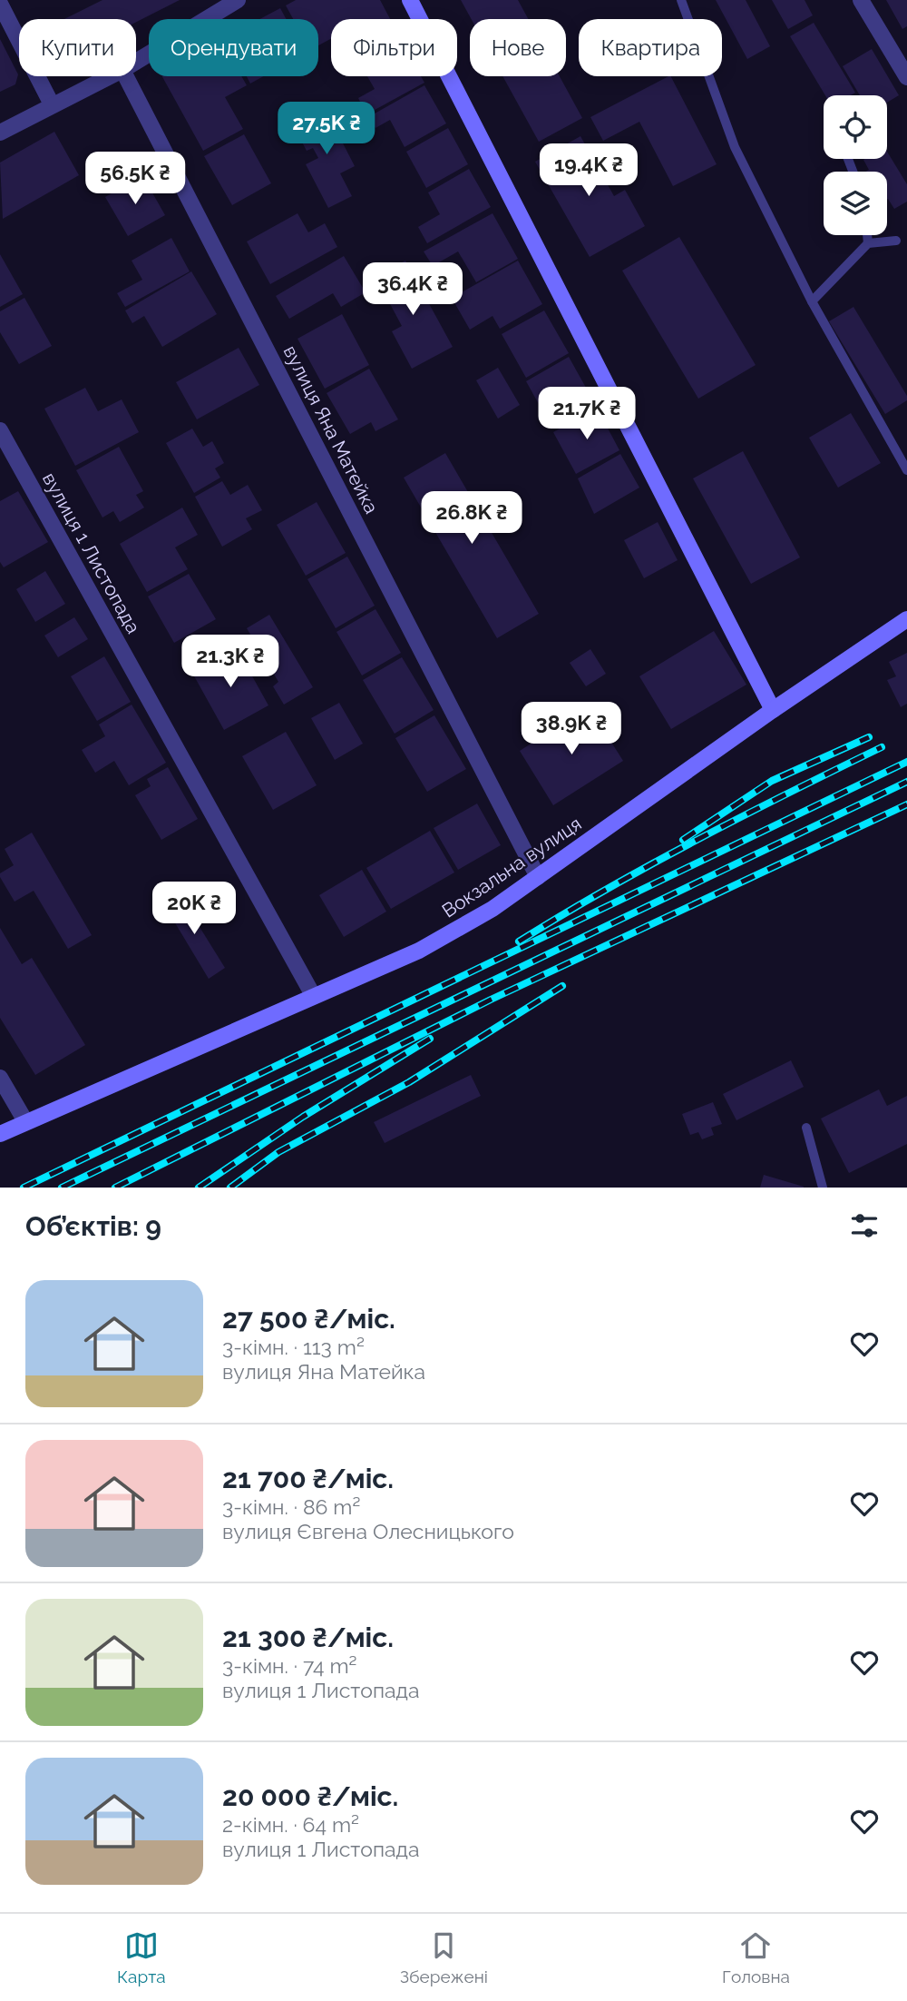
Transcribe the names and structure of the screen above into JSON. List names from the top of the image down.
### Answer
{
  "streets": {
    "street": ["вулиця Яна Матейка", "вулиця 1 Листопада", "Вокзальна вулиця"]
  },
  "crossings": [
    ["вулиця Яна Матейка", "Вокзальна вулиця"],
    ["вулиця 1 Листопада", "Вокзальна вулиця"]
  ],
  "page": {
    "chip": [
      "Купити",
      "Орендувати",
      "Фільтри",
      "Нове",
      "Квартира"
    ],
    "price": [
      "27.5K ₴",
      "19.4K ₴",
      "56.5K ₴",
      "36.4K ₴",
      "21.7K ₴",
      "26.8K ₴",
      "21.3K ₴",
      "38.9K ₴",
      "20K ₴"
    ],
    "heading": "Об’єктів: 9",
    "list": [
      {
        "name": "27 500 ₴/міс.",
        "note": "3-кімн. · 113 m² · вулиця Яна Матейка"
      },
      {
        "name": "21 700 ₴/міс.",
        "note": "3-кімн. · 86 m² · вулиця Євгена Олесницького"
      },
      {
        "name": "21 300 ₴/міс.",
        "note": "3-кімн. · 74 m² · вулиця 1 Листопада"
      },
      {
        "name": "20 000 ₴/міс.",
        "note": "2-кімн. · 64 m² · вулиця 1 Листопада"
      }
    ],
    "tabs": ["Карта", "Збережені", "Головна"]
  }
}
